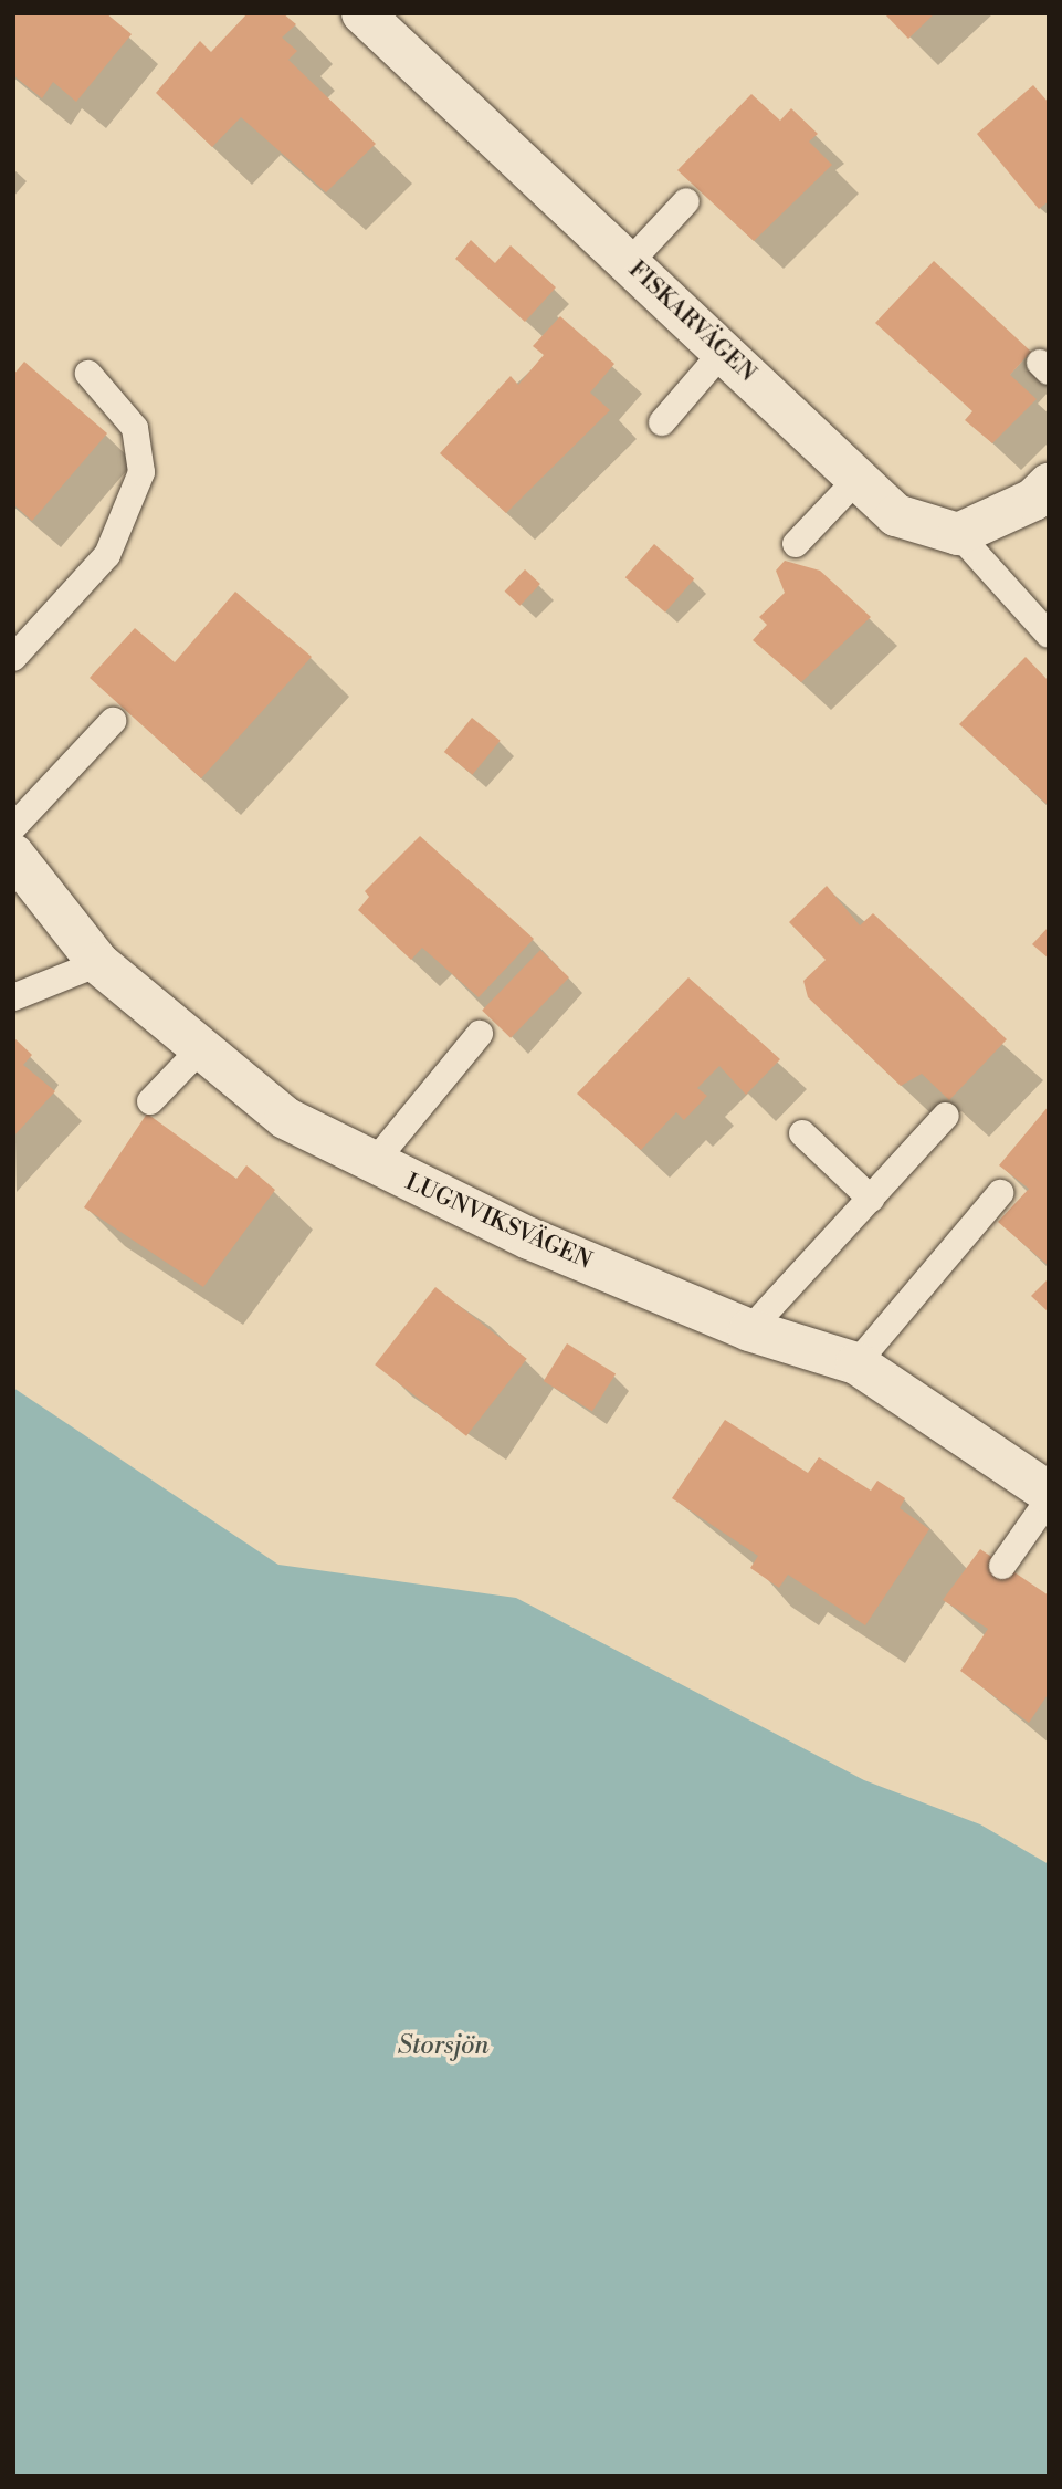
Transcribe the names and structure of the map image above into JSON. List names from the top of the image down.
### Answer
{
  "streets": {
    "street": ["FISKARVÄGEN", "LUGNVIKSVÄGEN"]
  },
  "water": ["Storsjön"]
}
